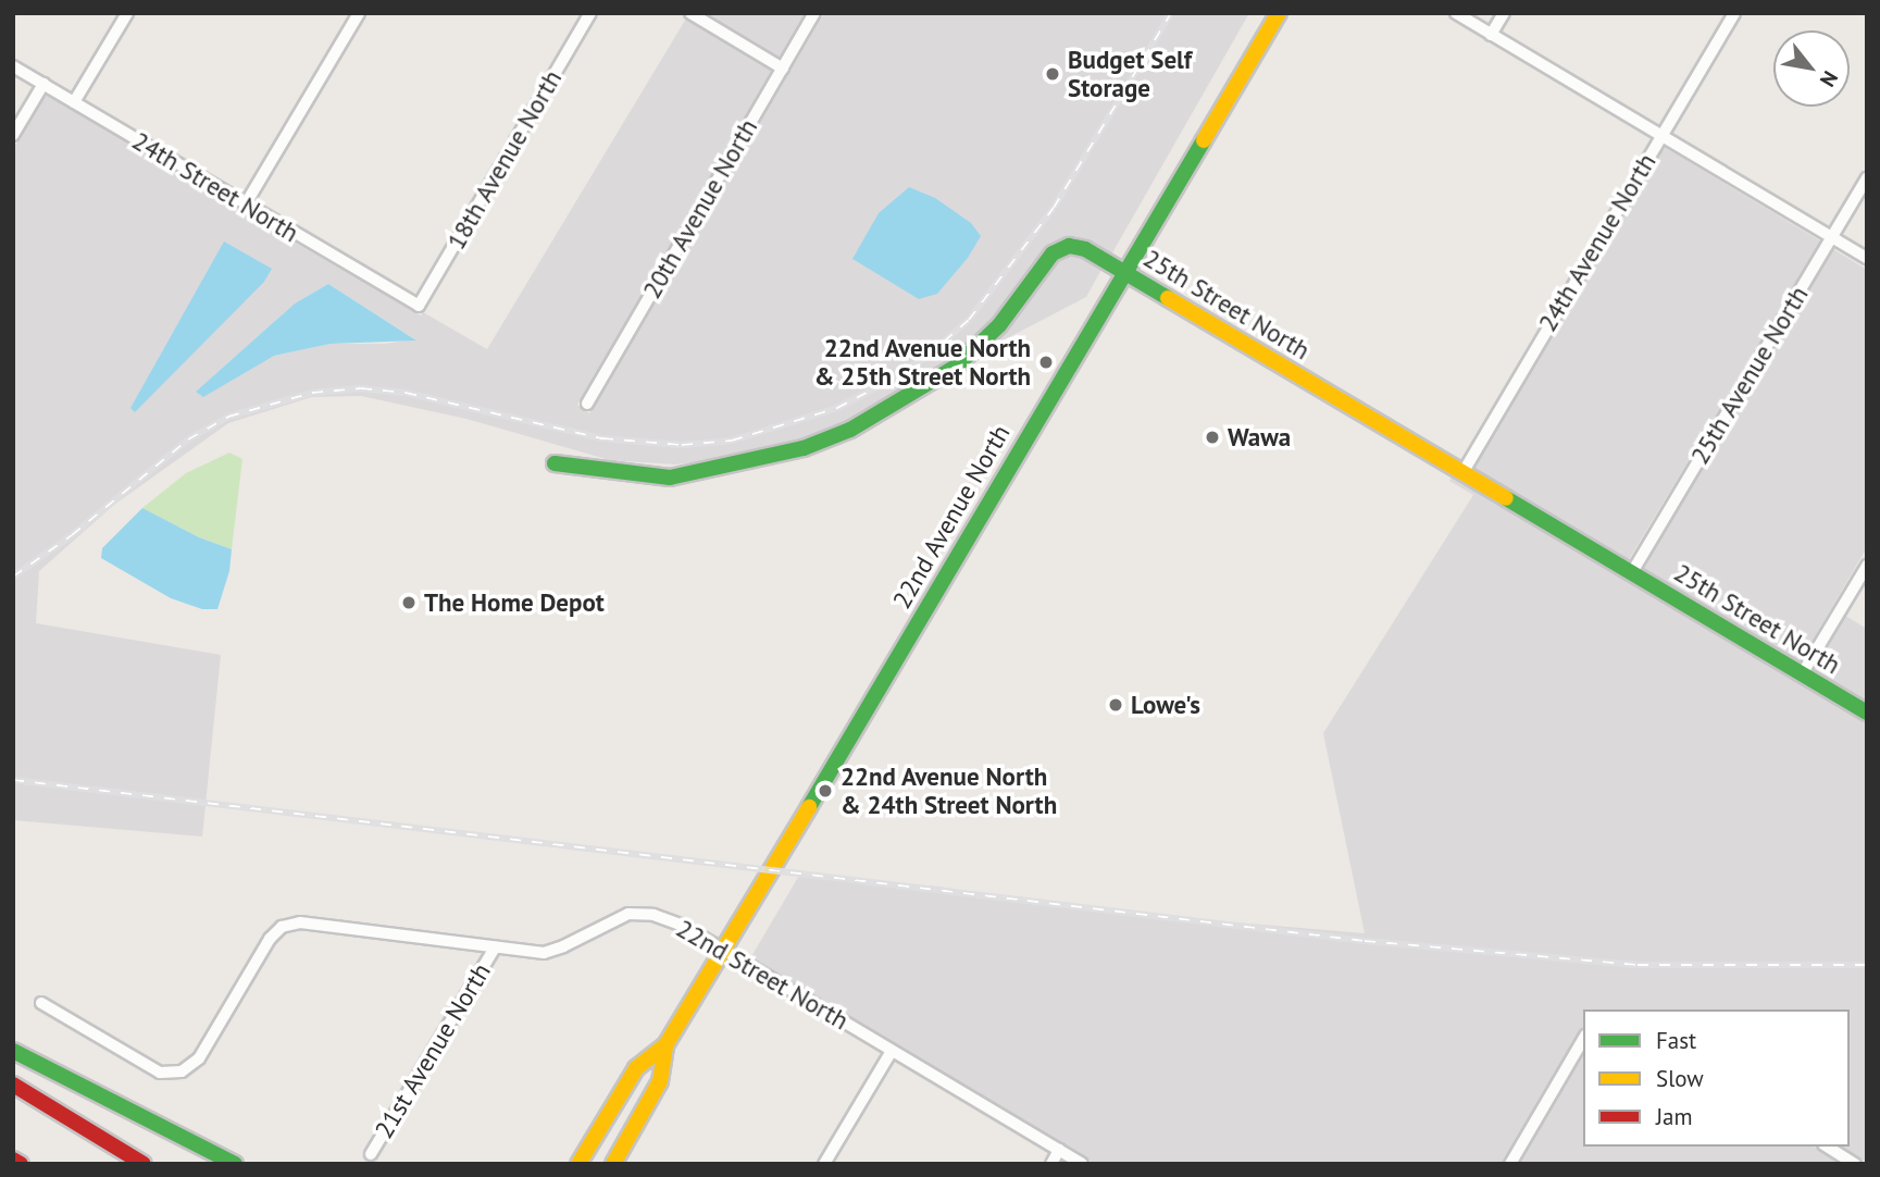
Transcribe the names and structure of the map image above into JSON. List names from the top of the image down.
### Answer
{
  "streets": {
    "main road": ["25th Street North", "22nd Avenue North"],
    "street": [
      "18th Avenue North",
      "24th Street North",
      "20th Avenue North",
      "24th Avenue North",
      "25th Avenue North",
      "22nd Street North",
      "21st Avenue North"
    ]
  },
  "crossings": [
    ["18th Avenue North", "24th Street North"],
    ["24th Avenue North", "25th Street North"],
    ["25th Street North", "25th Avenue North"],
    ["25th Street North", "22nd Avenue North"],
    ["22nd Avenue North", "22nd Street North"],
    ["22nd Street North", "21st Avenue North"]
  ],
  "places": [
    "Budget Self Storage",
    "22nd Avenue North & 25th Street North",
    "Wawa",
    "The Home Depot",
    "Lowe's",
    "22nd Avenue North & 24th Street North"
  ],
  "legend": ["Fast", "Slow", "Jam"],
  "north": "bottom right"
}
